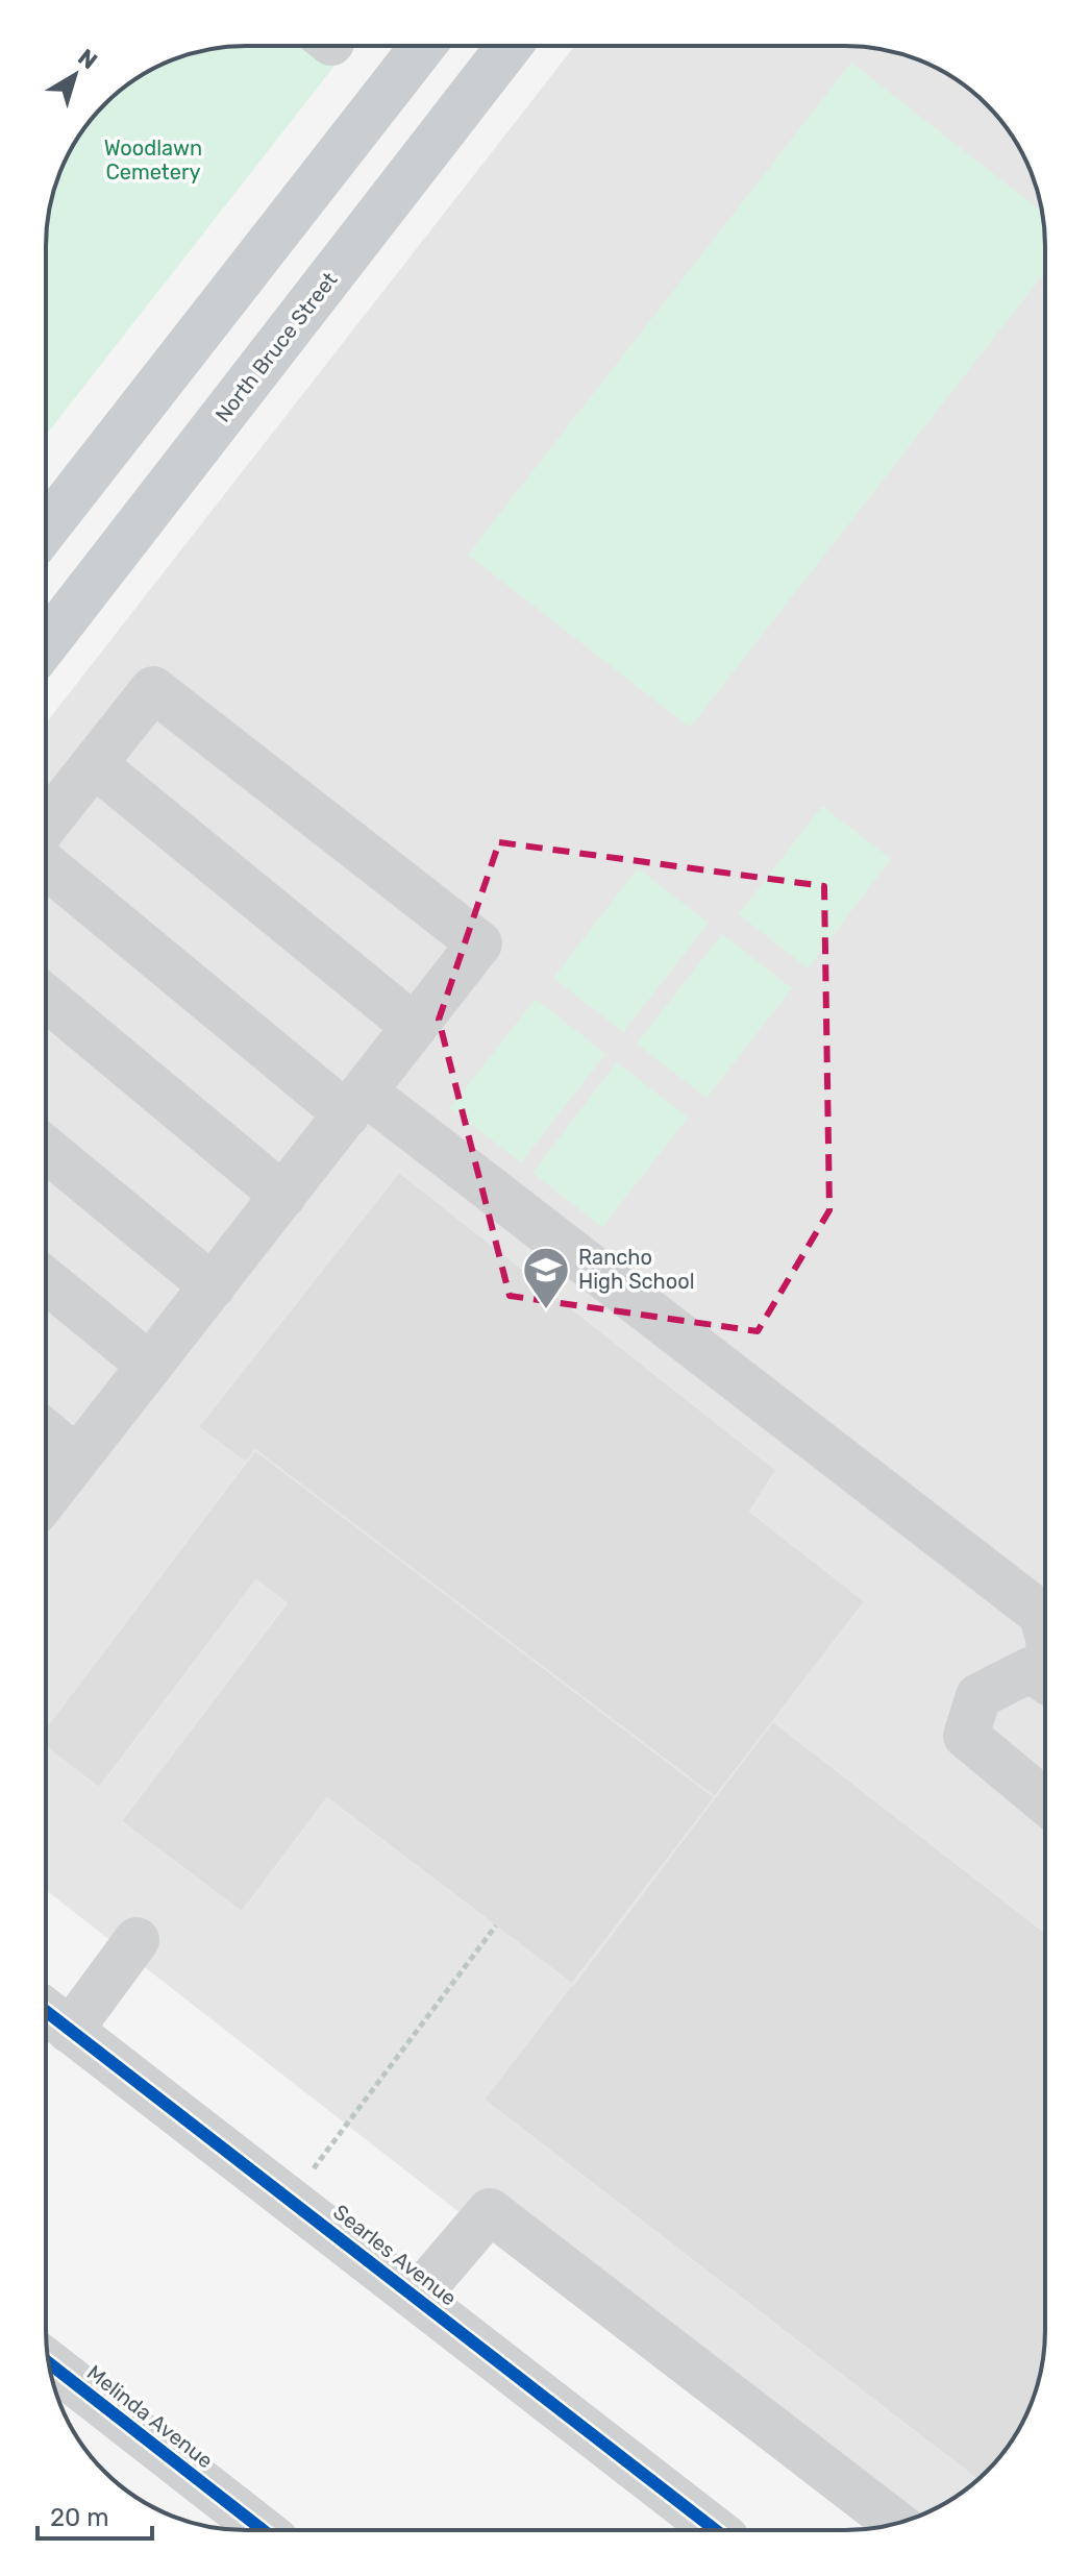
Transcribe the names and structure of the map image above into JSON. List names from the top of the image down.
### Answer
{
  "streets": {
    "main road": ["North Bruce Street"],
    "street": ["Searles Avenue", "Melinda Avenue"]
  },
  "parks": ["Woodlawn Cemetery"],
  "places": {
    "school or university": ["Rancho High School"]
  },
  "scale_bar": "20 m",
  "north": "top right"
}
